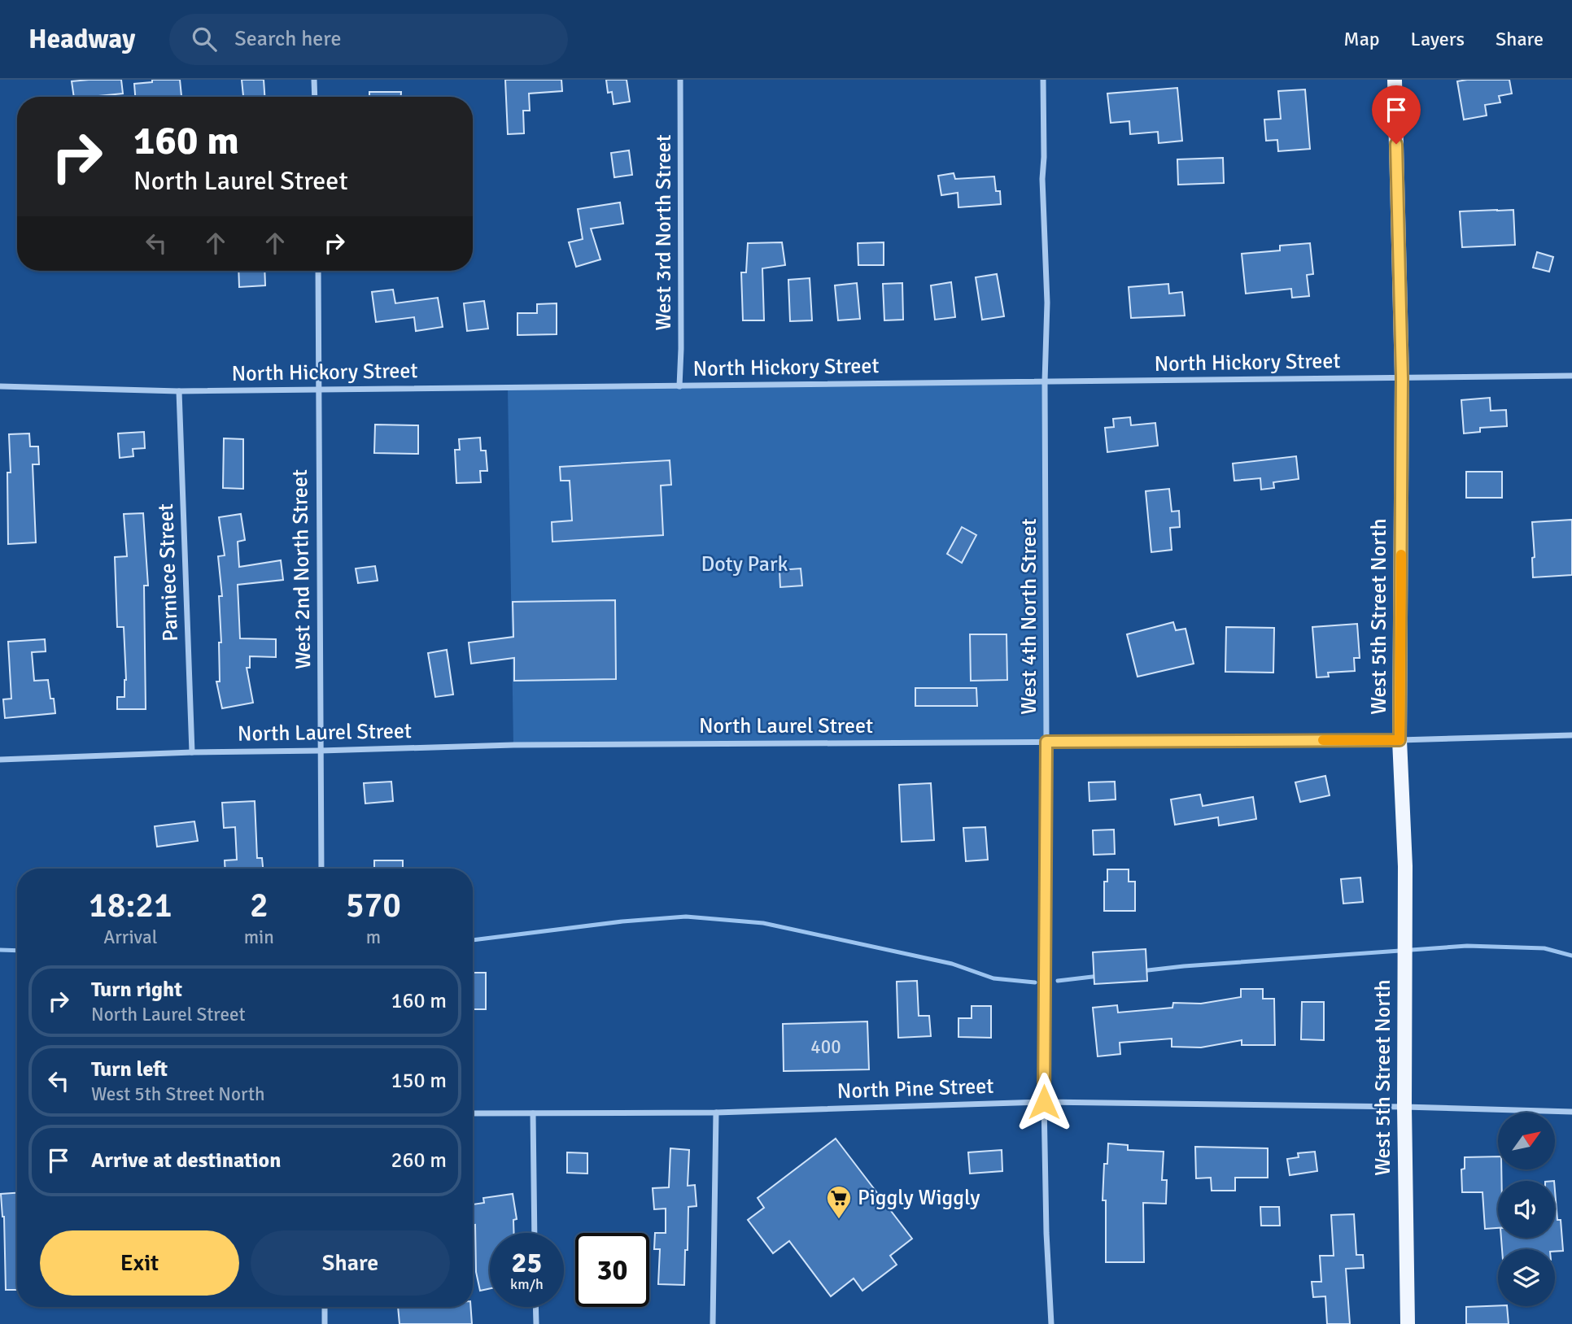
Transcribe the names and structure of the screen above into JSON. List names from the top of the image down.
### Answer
{
  "streets": {
    "main road": ["West 5th Street North"],
    "street": [
      "West 3rd North Street",
      "North Hickory Street",
      "West 2nd North Street",
      "Parniece Street",
      "West 4th North Street",
      "North Laurel Street",
      "North Pine Street"
    ]
  },
  "crossings": [
    ["West 3rd North Street", "North Hickory Street"],
    ["North Hickory Street", "West 2nd North Street"],
    ["North Hickory Street", "Parniece Street"],
    ["North Hickory Street", "West 4th North Street"],
    ["North Hickory Street", "West 5th Street North"],
    ["West 2nd North Street", "North Laurel Street"],
    ["Parniece Street", "North Laurel Street"],
    ["West 4th North Street", "North Laurel Street"],
    ["West 4th North Street", "North Pine Street"],
    ["West 5th Street North", "North Laurel Street"],
    ["West 5th Street North", "North Pine Street"]
  ],
  "parks": ["Doty Park"],
  "places": {
    "supermarket": ["Piggly Wiggly"]
  },
  "house_numbers": ["400"],
  "north": "top right",
  "page": {
    "header": "Headway",
    "search": "Search here",
    "nav": ["Map", "Layers", "Share"],
    "turn": ["160 m", "North Laurel Street"],
    "eta": [
      "18:21",
      "Arrival",
      "2",
      "min",
      "570",
      "m"
    ],
    "list": [
      {
        "name": "Turn right",
        "note": "North Laurel Street",
        "value": "160 m"
      },
      {
        "name": "Turn left",
        "note": "West 5th Street North",
        "value": "150 m"
      },
      {
        "name": "Arrive at destination",
        "value": "260 m"
      }
    ],
    "buttons": ["Exit", "Share"],
    "speed": "25 km/h",
    "limit": "30"
  }
}
